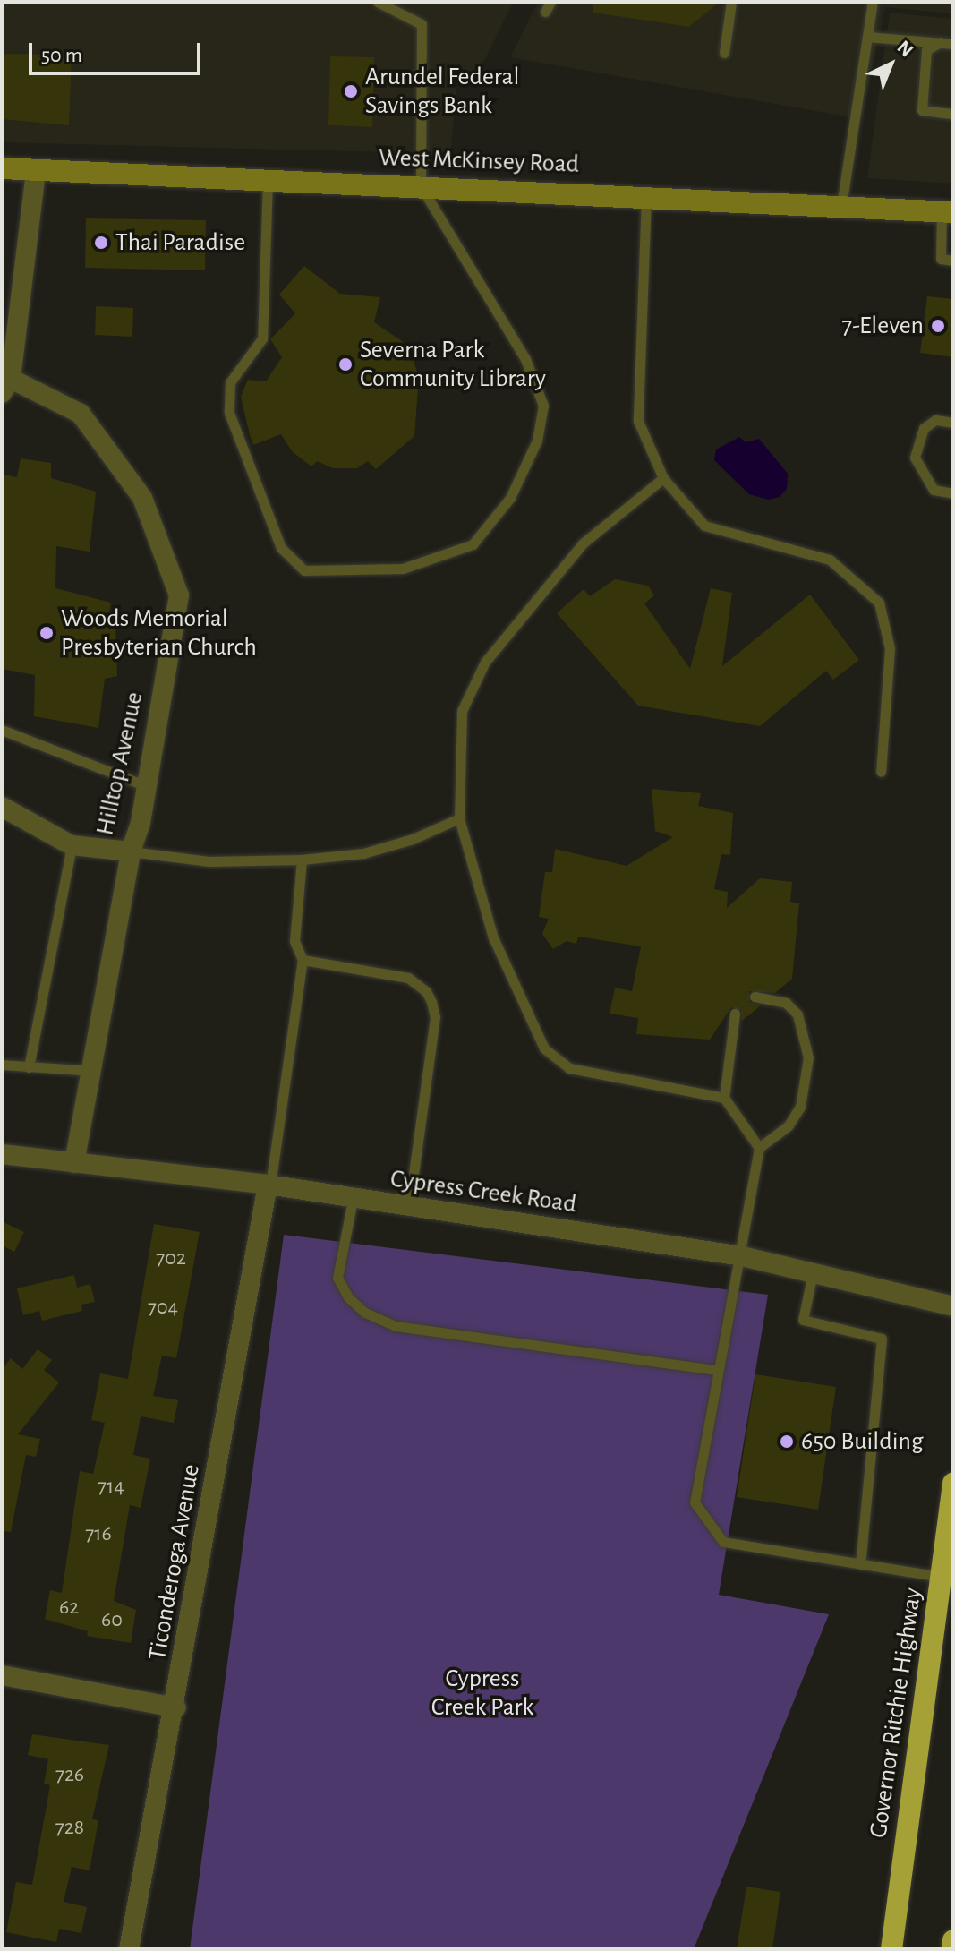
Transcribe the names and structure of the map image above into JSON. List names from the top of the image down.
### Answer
{
  "streets": {
    "highway": ["Governor Ritchie Highway"],
    "street": [
      "West McKinsey Road",
      "Hilltop Avenue",
      "Cypress Creek Road",
      "Ticonderoga Avenue"
    ]
  },
  "crossings": [
    ["Cypress Creek Road", "Ticonderoga Avenue"]
  ],
  "parks": ["Cypress Creek Park"],
  "places": [
    "Arundel Federal Savings Bank",
    "Thai Paradise",
    "7-Eleven",
    "Severna Park Community Library",
    "Woods Memorial Presbyterian Church",
    "650 Building"
  ],
  "house_numbers": [
    "702",
    "704",
    "714",
    "716",
    "62",
    "60",
    "726",
    "728"
  ],
  "scale_bar": "50 m",
  "north": "top right"
}
